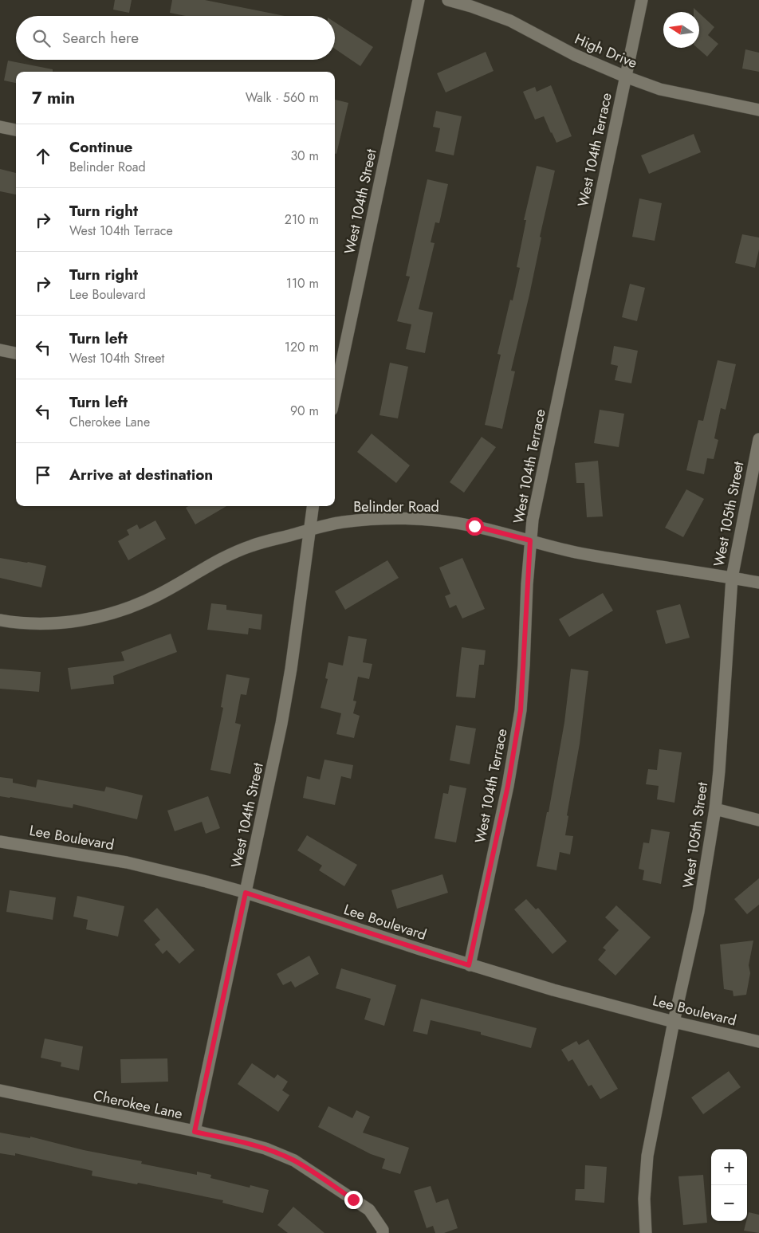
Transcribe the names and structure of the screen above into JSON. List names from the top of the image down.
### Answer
{
  "streets": {
    "street": [
      "High Drive",
      "West 104th Terrace",
      "West 104th Street",
      "Belinder Road",
      "West 105th Street",
      "Lee Boulevard",
      "Cherokee Lane"
    ]
  },
  "crossings": [
    ["High Drive", "West 104th Terrace"],
    ["West 104th Terrace", "Belinder Road"],
    ["West 104th Terrace", "Lee Boulevard"],
    ["West 104th Street", "Belinder Road"],
    ["West 104th Street", "Lee Boulevard"],
    ["West 104th Street", "Cherokee Lane"],
    ["Belinder Road", "West 105th Street"],
    ["West 105th Street", "Lee Boulevard"]
  ],
  "north": "left",
  "page": {
    "search": "Search here",
    "heading": ["7 min", "Walk · 560 m"],
    "list": [
      ["Continue", "Belinder Road", "30 m"],
      ["Turn right", "West 104th Terrace", "210 m"],
      ["Turn right", "Lee Boulevard", "110 m"],
      ["Turn left", "West 104th Street", "120 m"],
      ["Turn left", "Cherokee Lane", "90 m"],
      "Arrive at destination"
    ],
    "map_buttons": ["+", "−"]
  }
}
